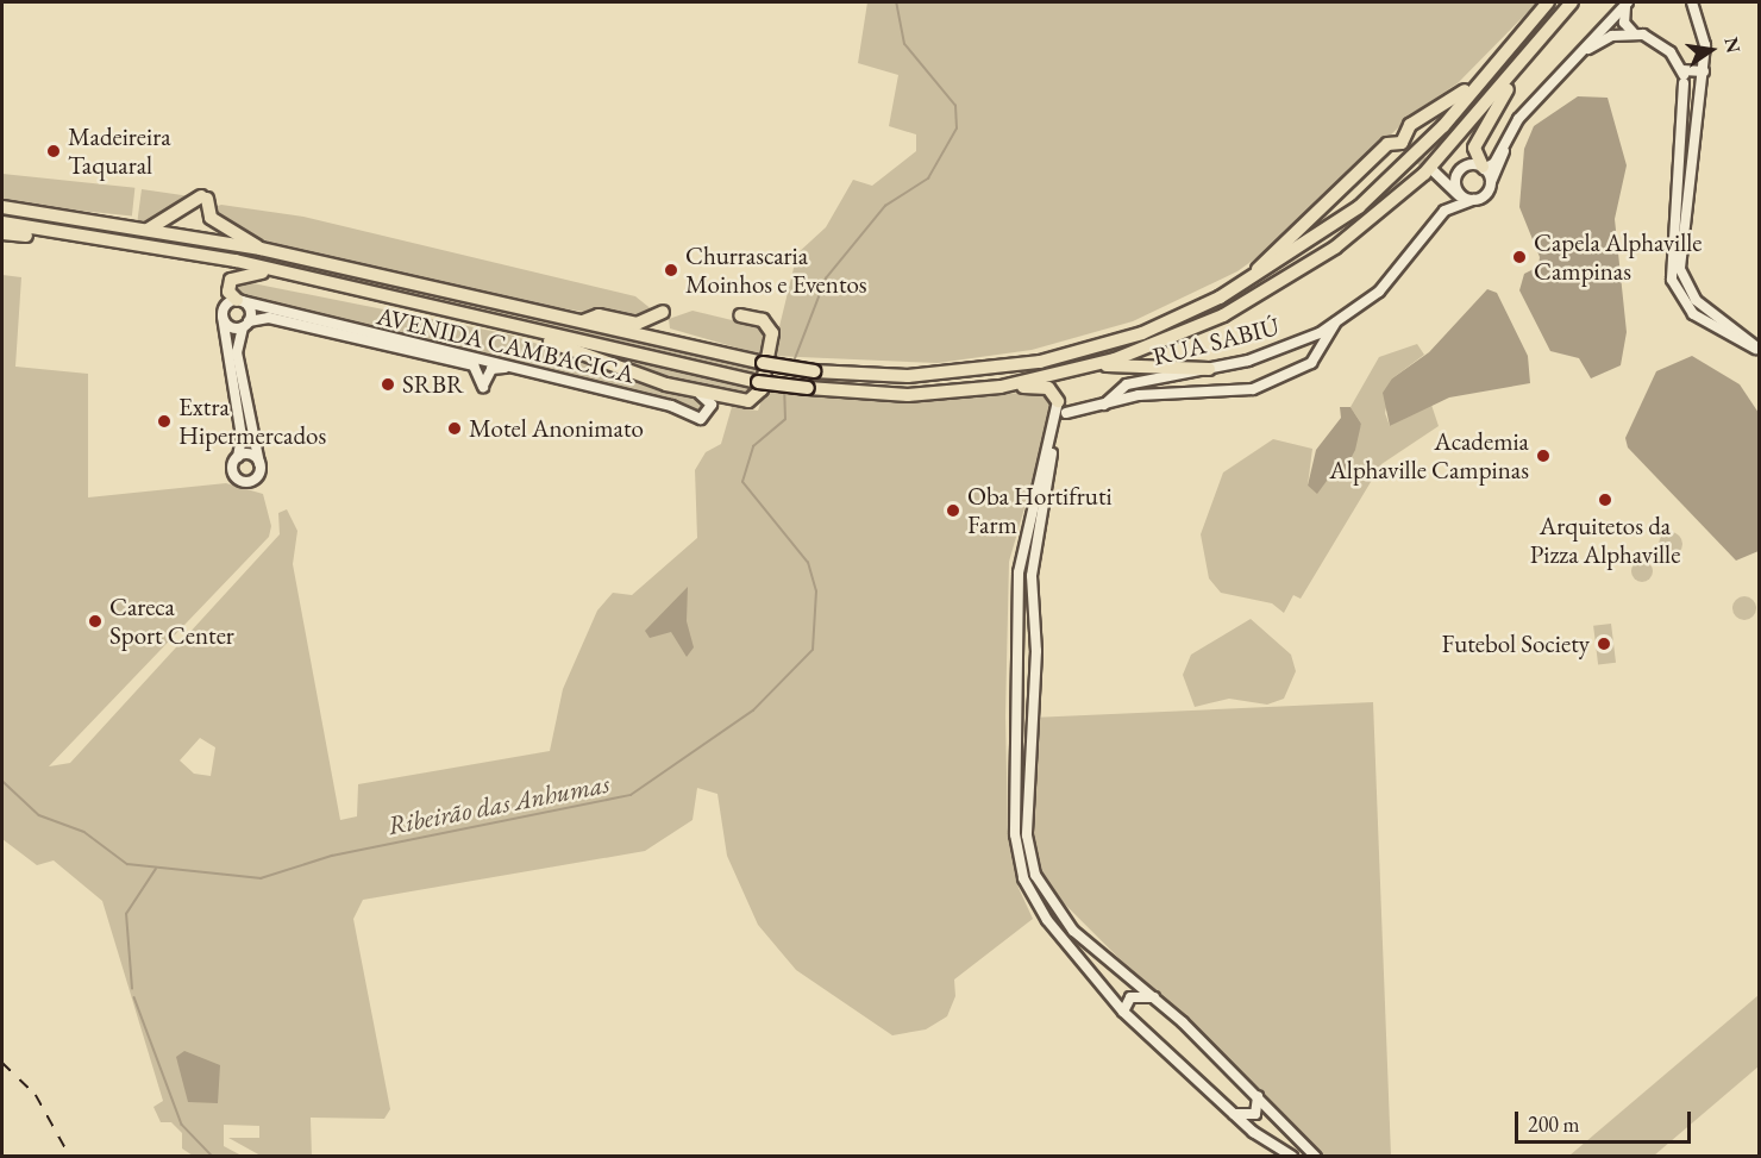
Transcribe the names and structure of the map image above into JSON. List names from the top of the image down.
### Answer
{
  "streets": {
    "main road": ["RUA SABIÚ"],
    "street": ["AVENIDA CAMBACICA"]
  },
  "water": ["Ribeirão das Anhumas"],
  "places": [
    "Madeireira Taquaral",
    "Capela Alphaville Campinas",
    "Churrascaria Moinhos e Eventos",
    "SRBR",
    "Extra Hipermercados",
    "Motel Anonimato",
    "Academia Alphaville Campinas",
    "Arquitetos da Pizza Alphaville",
    "Oba Hortifruti Farm",
    "Careca Sport Center",
    "Futebol Society"
  ],
  "scale_bar": "200 m",
  "north": "right"
}
